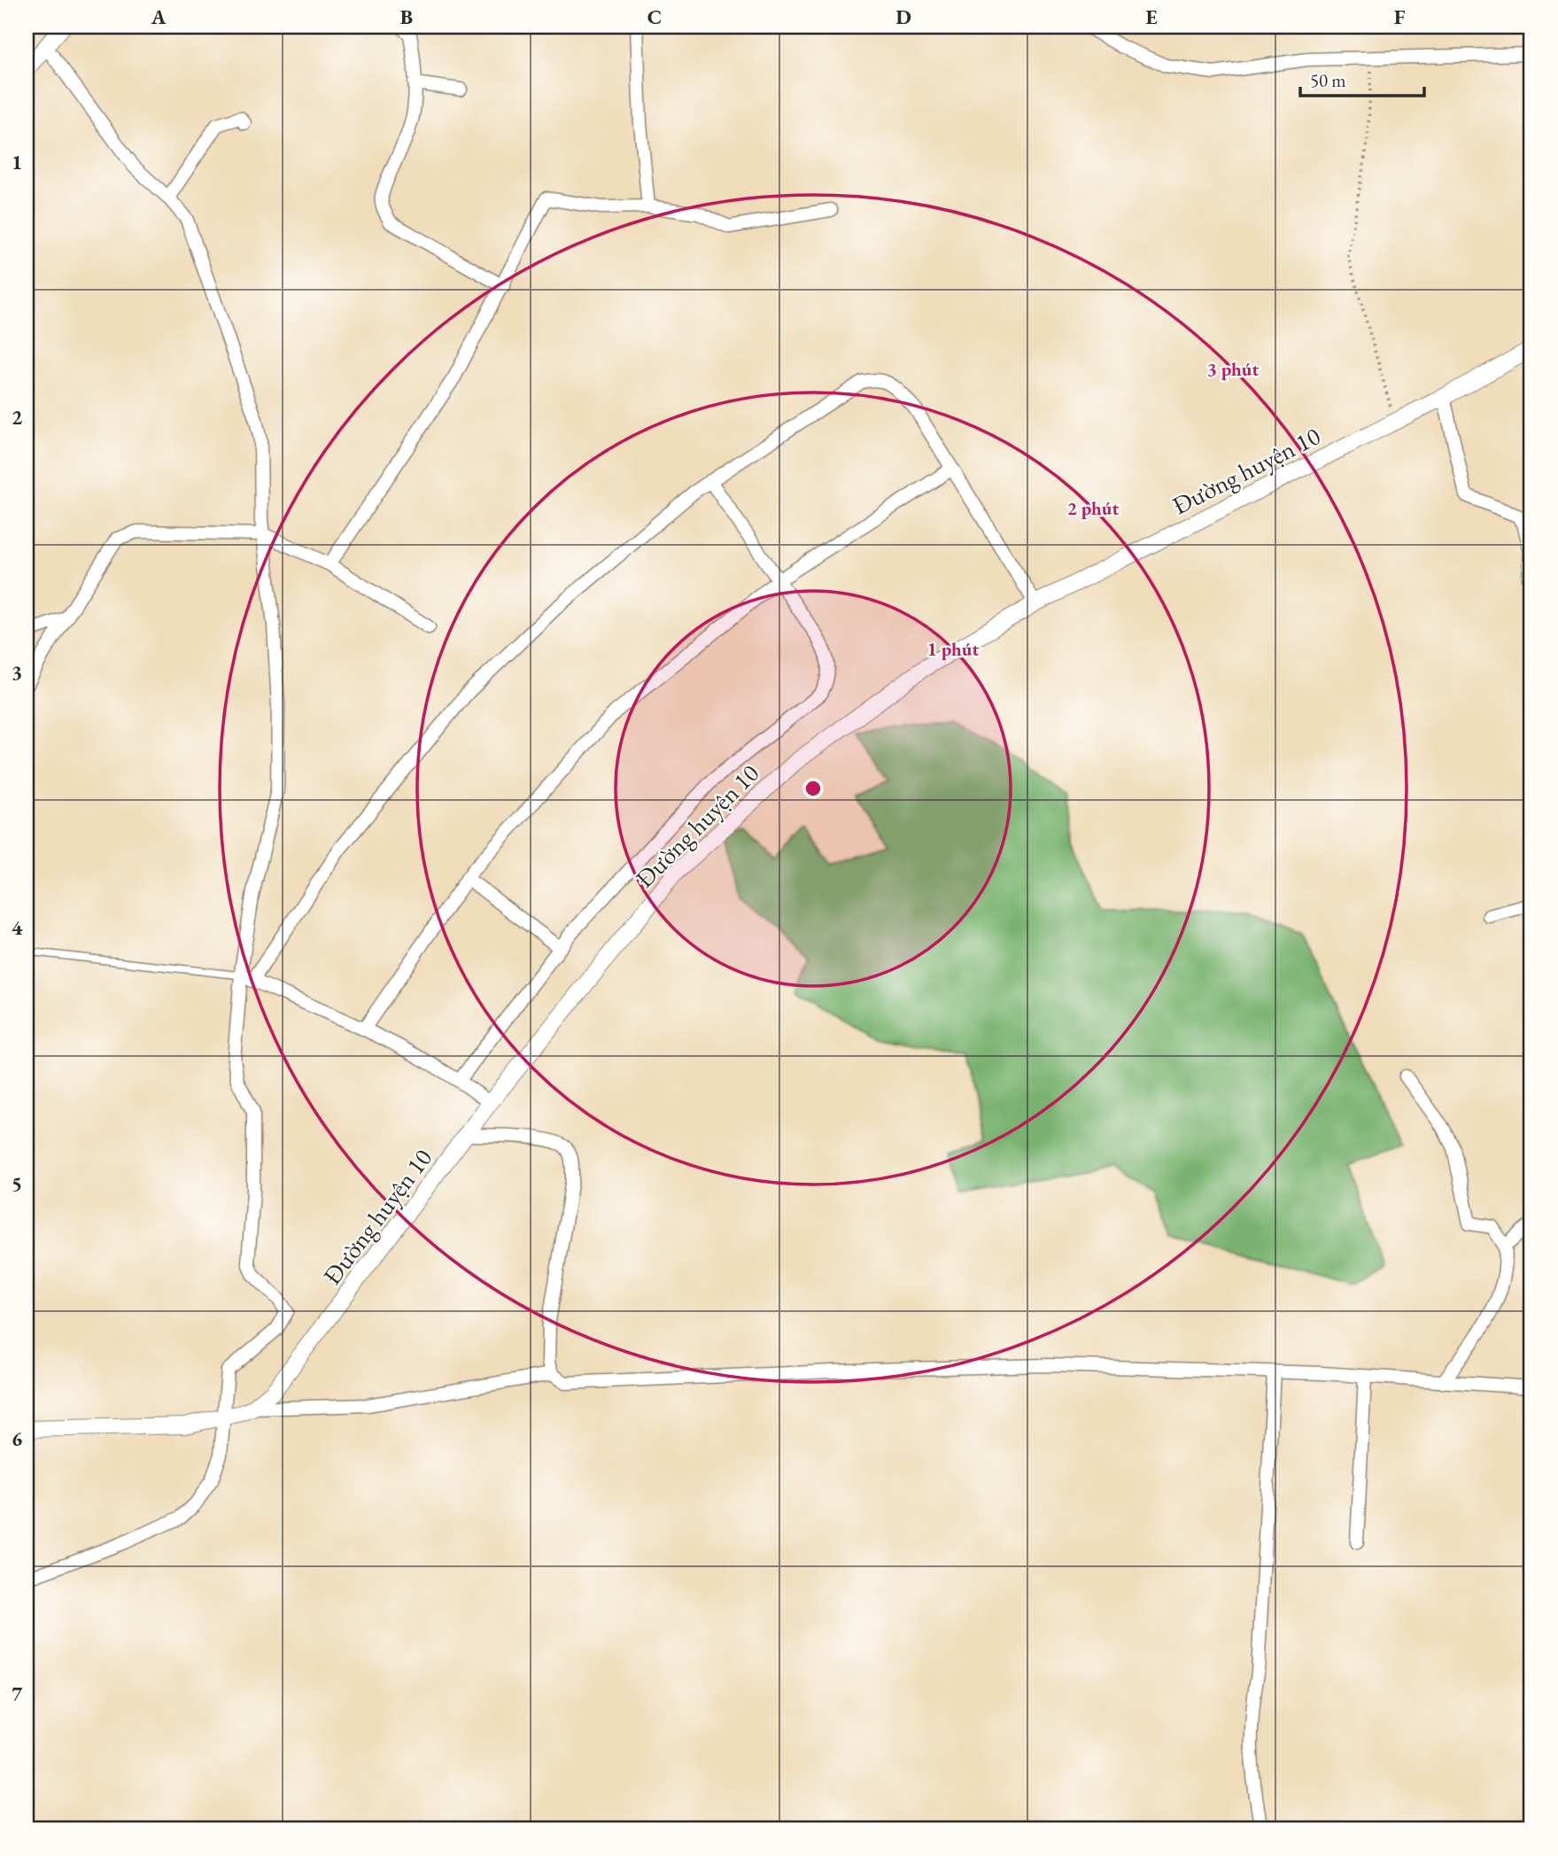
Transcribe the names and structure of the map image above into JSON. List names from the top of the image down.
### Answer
{
  "streets": {
    "street": ["Đường huyện 10"]
  },
  "scale_bar": "50 m",
  "grid": {
    "columns": [
      "A",
      "B",
      "C",
      "D",
      "E",
      "F"
    ],
    "rows": [
      "1",
      "2",
      "3",
      "4",
      "5",
      "6",
      "7"
    ]
  },
  "rings": ["3 phút", "2 phút", "1 phút"]
}
